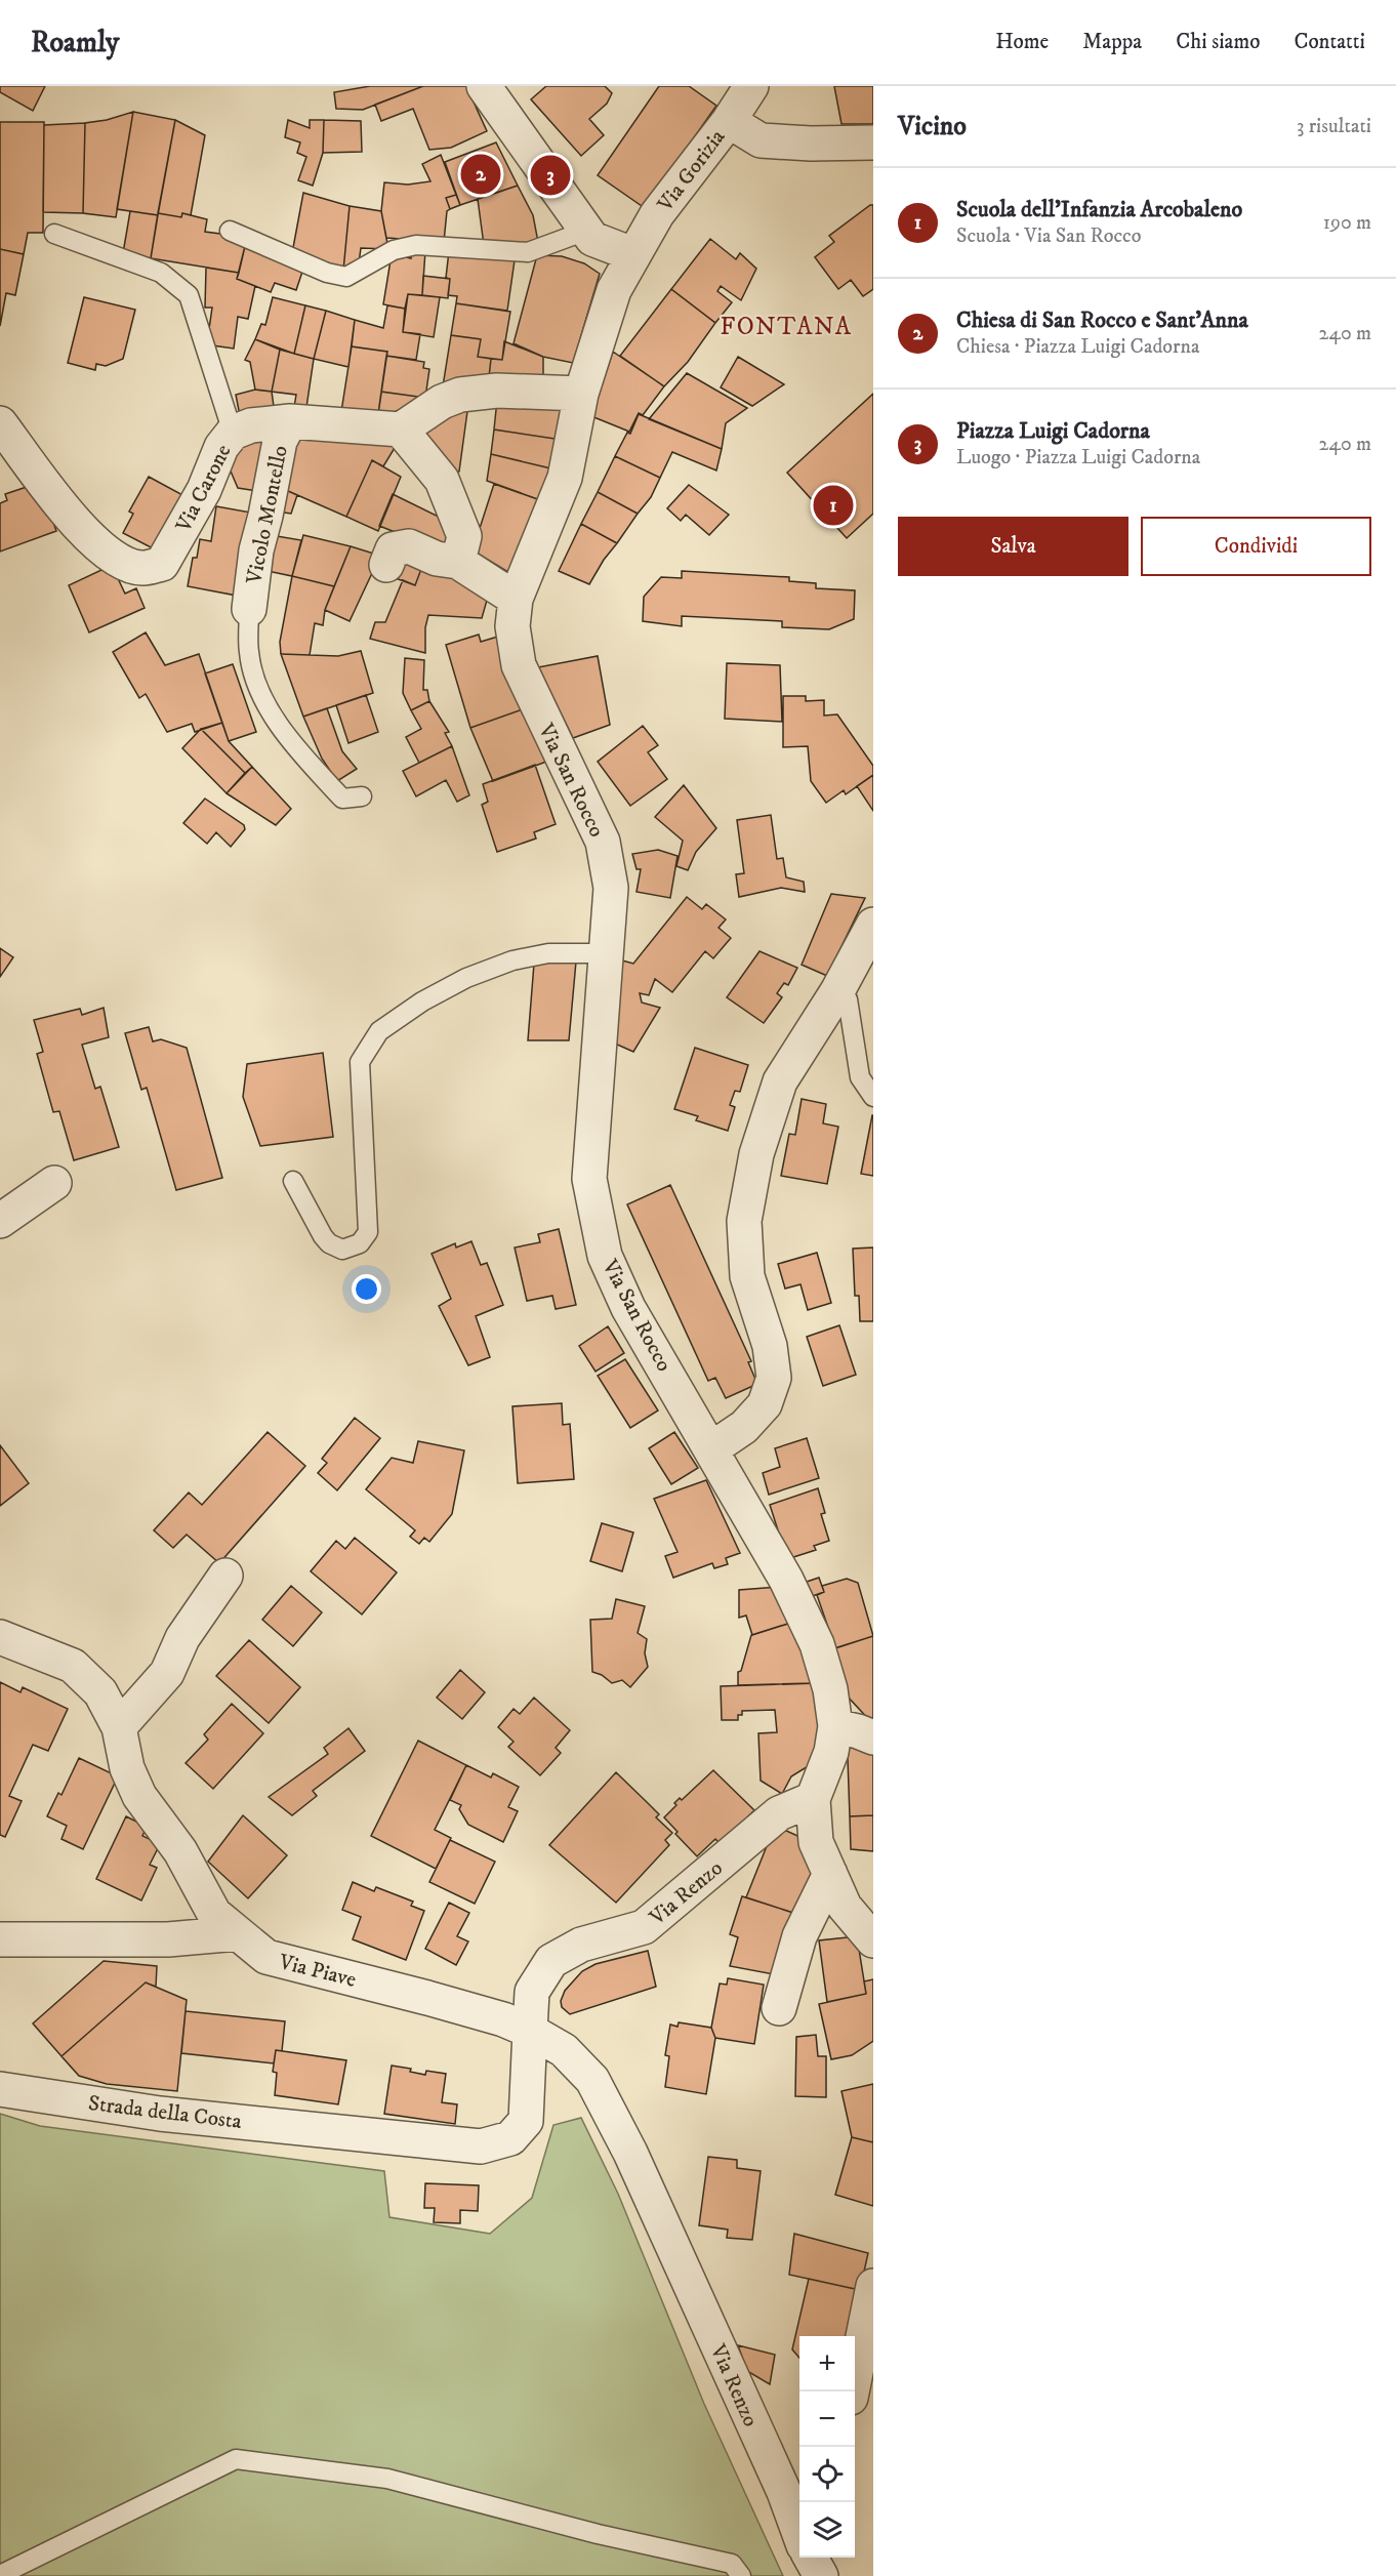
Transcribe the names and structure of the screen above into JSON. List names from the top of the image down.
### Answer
{
  "streets": {
    "street": [
      "Via Gorizia",
      "Via Carone",
      "Vicolo Montello",
      "Via San Rocco",
      "Via Renzo",
      "Via Piave",
      "Strada della Costa"
    ]
  },
  "crossings": [
    ["Via Gorizia", "Via San Rocco"],
    ["Via Carone", "Vicolo Montello"],
    ["Via Renzo", "Via Piave"],
    ["Via Renzo", "Strada della Costa"],
    ["Via Piave", "Strada della Costa"]
  ],
  "districts": ["FONTANA"],
  "page": {
    "header": "Roamly",
    "nav": [
      "Home",
      "Mappa",
      "Chi siamo",
      "Contatti"
    ],
    "heading": ["Vicino", "3 risultati"],
    "pins": ["2", "3", "1"],
    "list": [
      {
        "mark": "1",
        "name": "Scuola dell'Infanzia Arcobaleno",
        "note": "Scuola · Via San Rocco",
        "value": "190 m"
      },
      {
        "mark": "2",
        "name": "Chiesa di San Rocco e Sant'Anna",
        "note": "Chiesa · Piazza Luigi Cadorna",
        "value": "240 m"
      },
      {
        "mark": "3",
        "name": "Piazza Luigi Cadorna",
        "note": "Luogo · Piazza Luigi Cadorna",
        "value": "240 m"
      }
    ],
    "buttons": ["Salva", "Condividi"],
    "map_buttons": ["+", "−"]
  }
}
